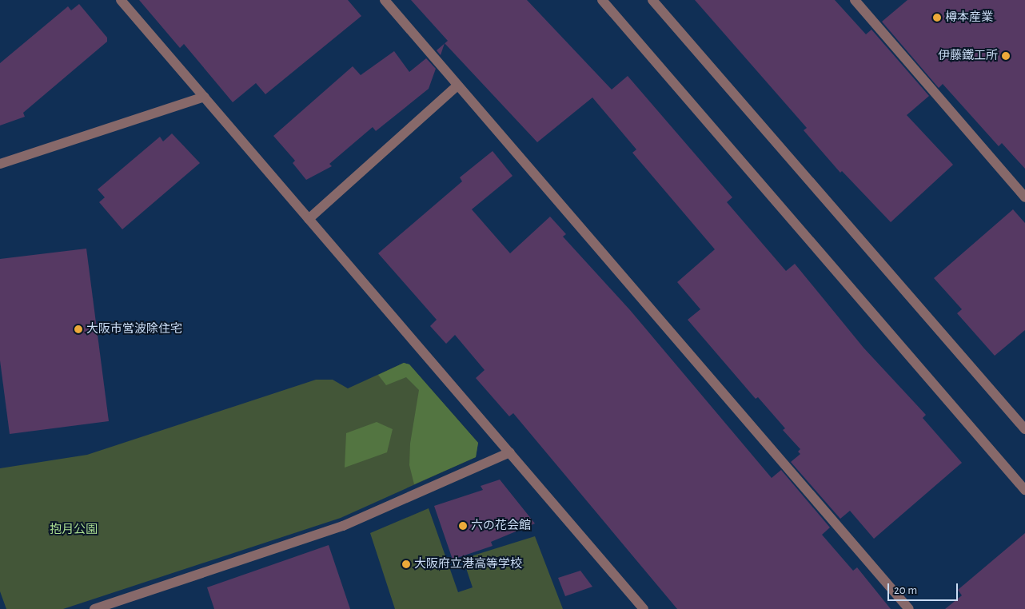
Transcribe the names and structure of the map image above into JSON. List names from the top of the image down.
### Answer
{
  "parks": ["抱月公園"],
  "places": [
    "樽本産業",
    "伊藤鐵工所",
    "大阪市営波除住宅",
    "六の花会館",
    "大阪府立港高等学校"
  ],
  "scale_bar": "20 m"
}
